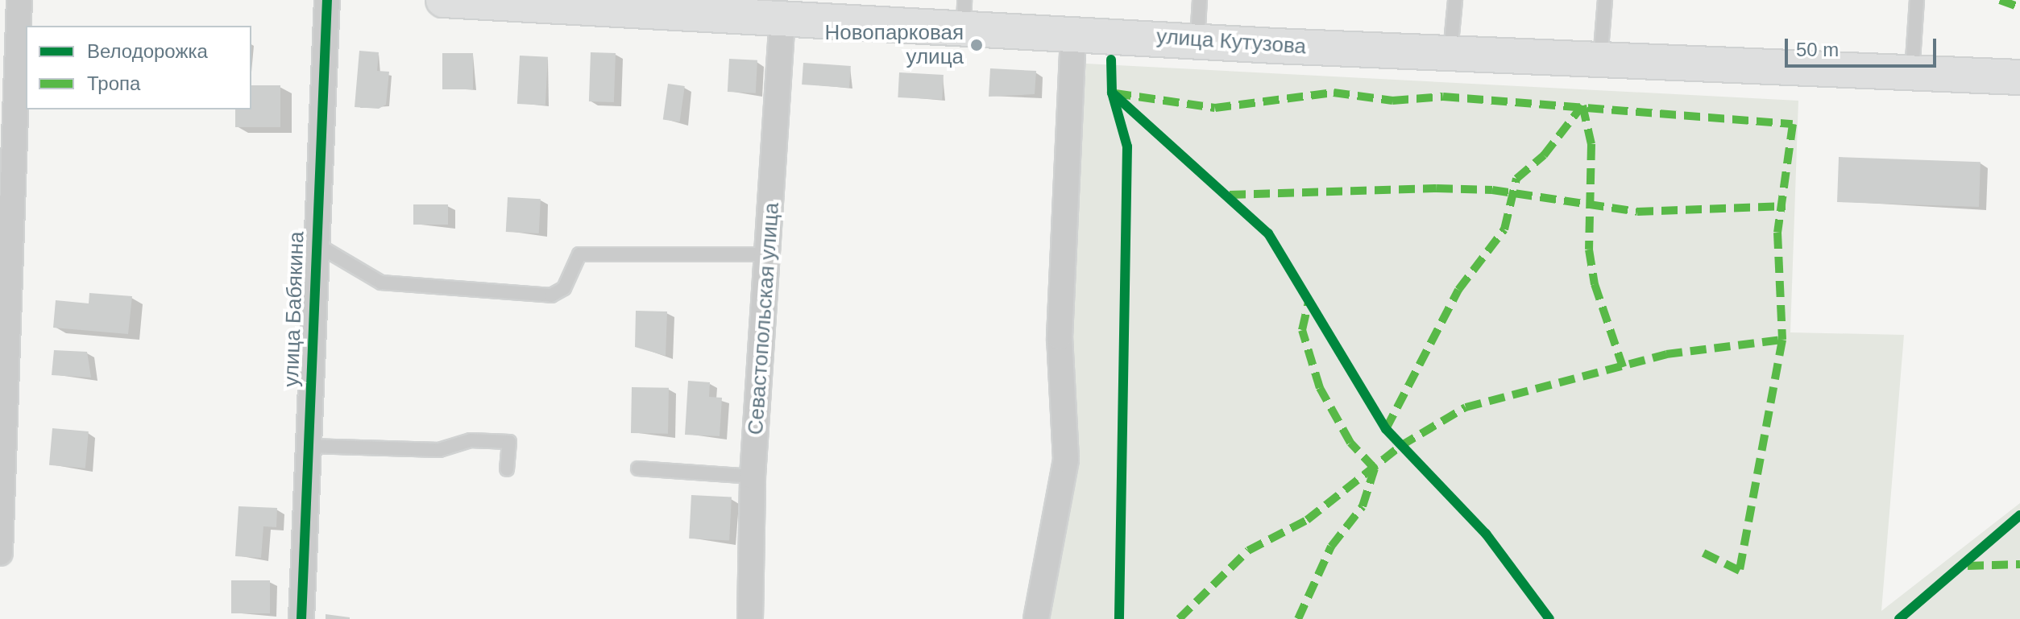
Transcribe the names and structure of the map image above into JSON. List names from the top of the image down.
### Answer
{
  "streets": {
    "main road": ["улица Кутузова"],
    "street": ["улица Бабякина", "Севастопольская улица"]
  },
  "crossings": [
    ["улица Кутузова", "Севастопольская улица"]
  ],
  "places": ["Новопарковая улица"],
  "legend": ["Велодорожка", "Тропа"],
  "scale_bar": "50 m"
}
